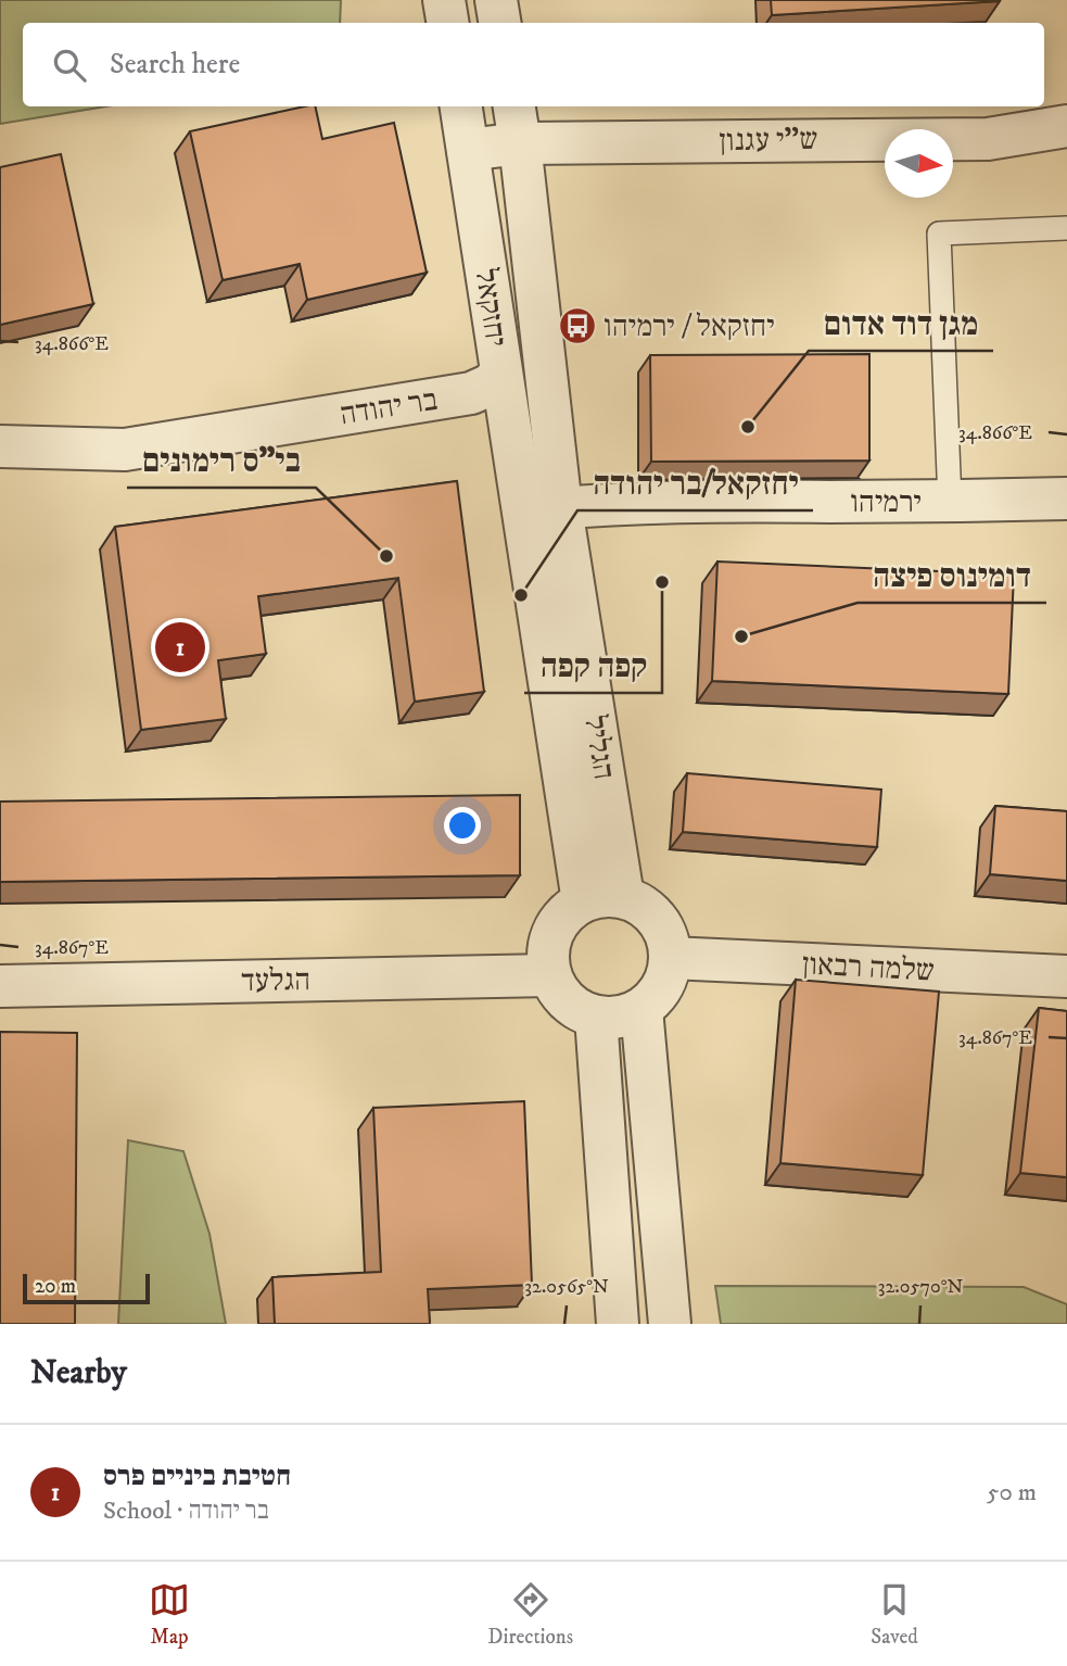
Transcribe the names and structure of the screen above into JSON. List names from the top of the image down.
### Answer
{
  "streets": {
    "street": [
      "ש\"י עגנון",
      "יחזקאל",
      "בר יהודה",
      "ירמיהו",
      "הגליל",
      "שלמה רבאון",
      "הגלעד"
    ]
  },
  "crossings": [
    ["ש\"י עגנון", "יחזקאל"],
    ["יחזקאל", "בר יהודה"],
    ["יחזקאל", "ירמיהו"],
    ["יחזקאל", "הגליל"],
    ["ירמיהו", "הגליל"],
    ["הגליל", "שלמה רבאון"],
    ["הגליל", "הגלעד"],
    ["שלמה רבאון", "הגלעד"]
  ],
  "places": {
    "bus stop": ["יחזקאל / ירמיהו"],
    "other": [
      "מגן דוד אדום",
      "בי\"ס רימונים",
      "קפה קפה",
      "יחזקאל/בר יהודה",
      "דומינוס פיצה"
    ]
  },
  "scale_bar": "20 m",
  "north": "right",
  "page": {
    "search": "Search here",
    "pins": "1",
    "scale": "20 m",
    "heading": "Nearby",
    "list": [
      {
        "mark": "1",
        "name": "חטיבת ביניים פרס",
        "note": "School · בר יהודה",
        "value": "50 m"
      }
    ],
    "nav": ["Map", "Directions", "Saved"]
  },
  "coordinates": [
    "34.866°E",
    "34.867°E",
    "32.0565°N",
    "32.0570°N"
  ]
}
